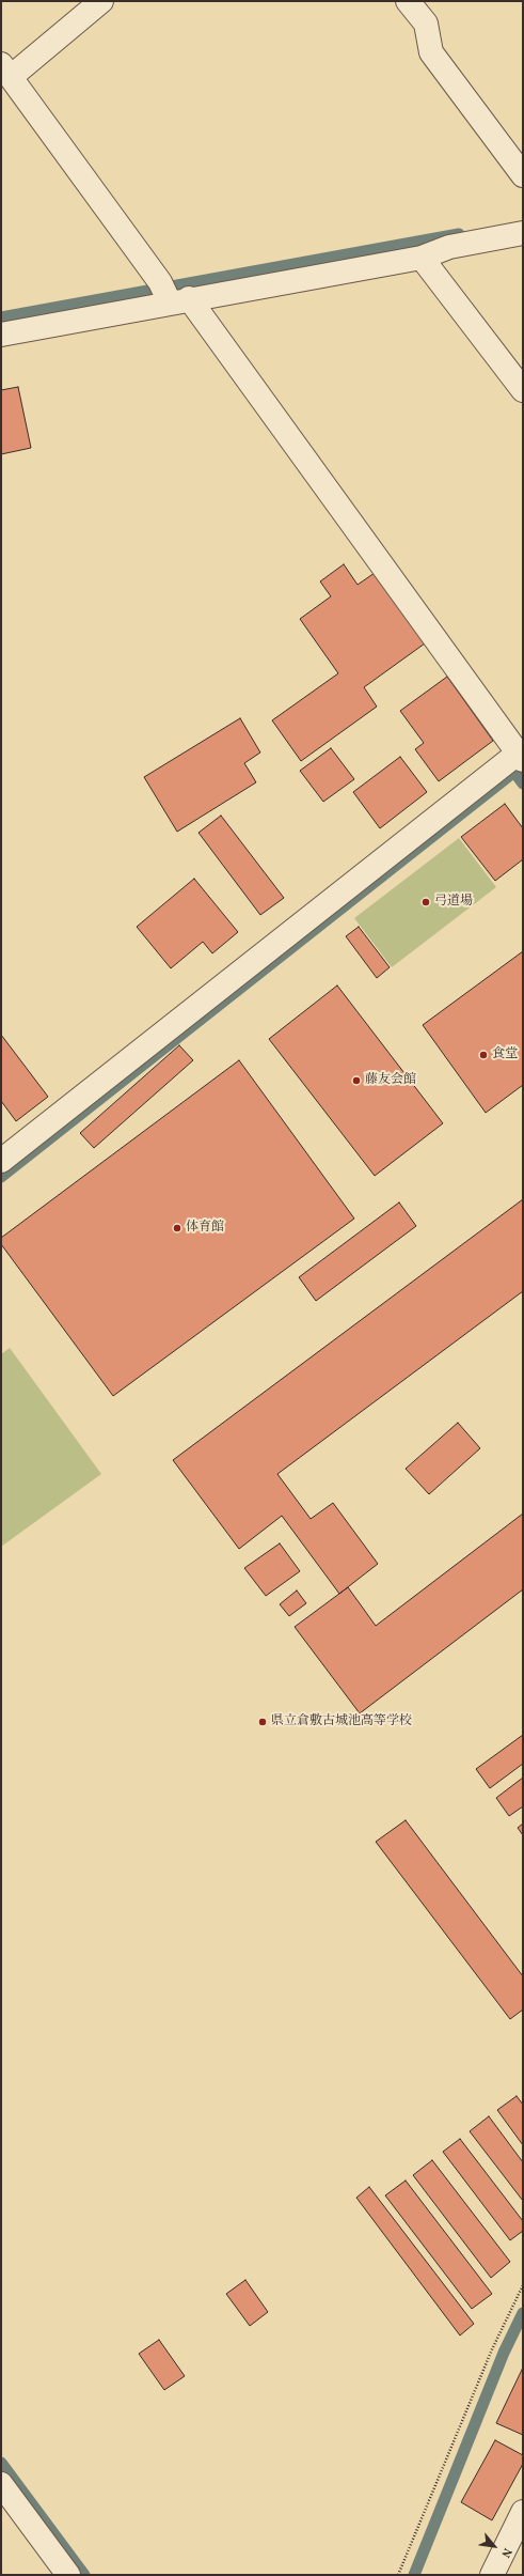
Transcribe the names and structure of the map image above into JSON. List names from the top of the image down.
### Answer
{
  "places": [
    "弓道場",
    "食堂",
    "藤友会館",
    "体育館",
    "県立倉敷古城池高等学校"
  ],
  "north": "bottom right"
}
